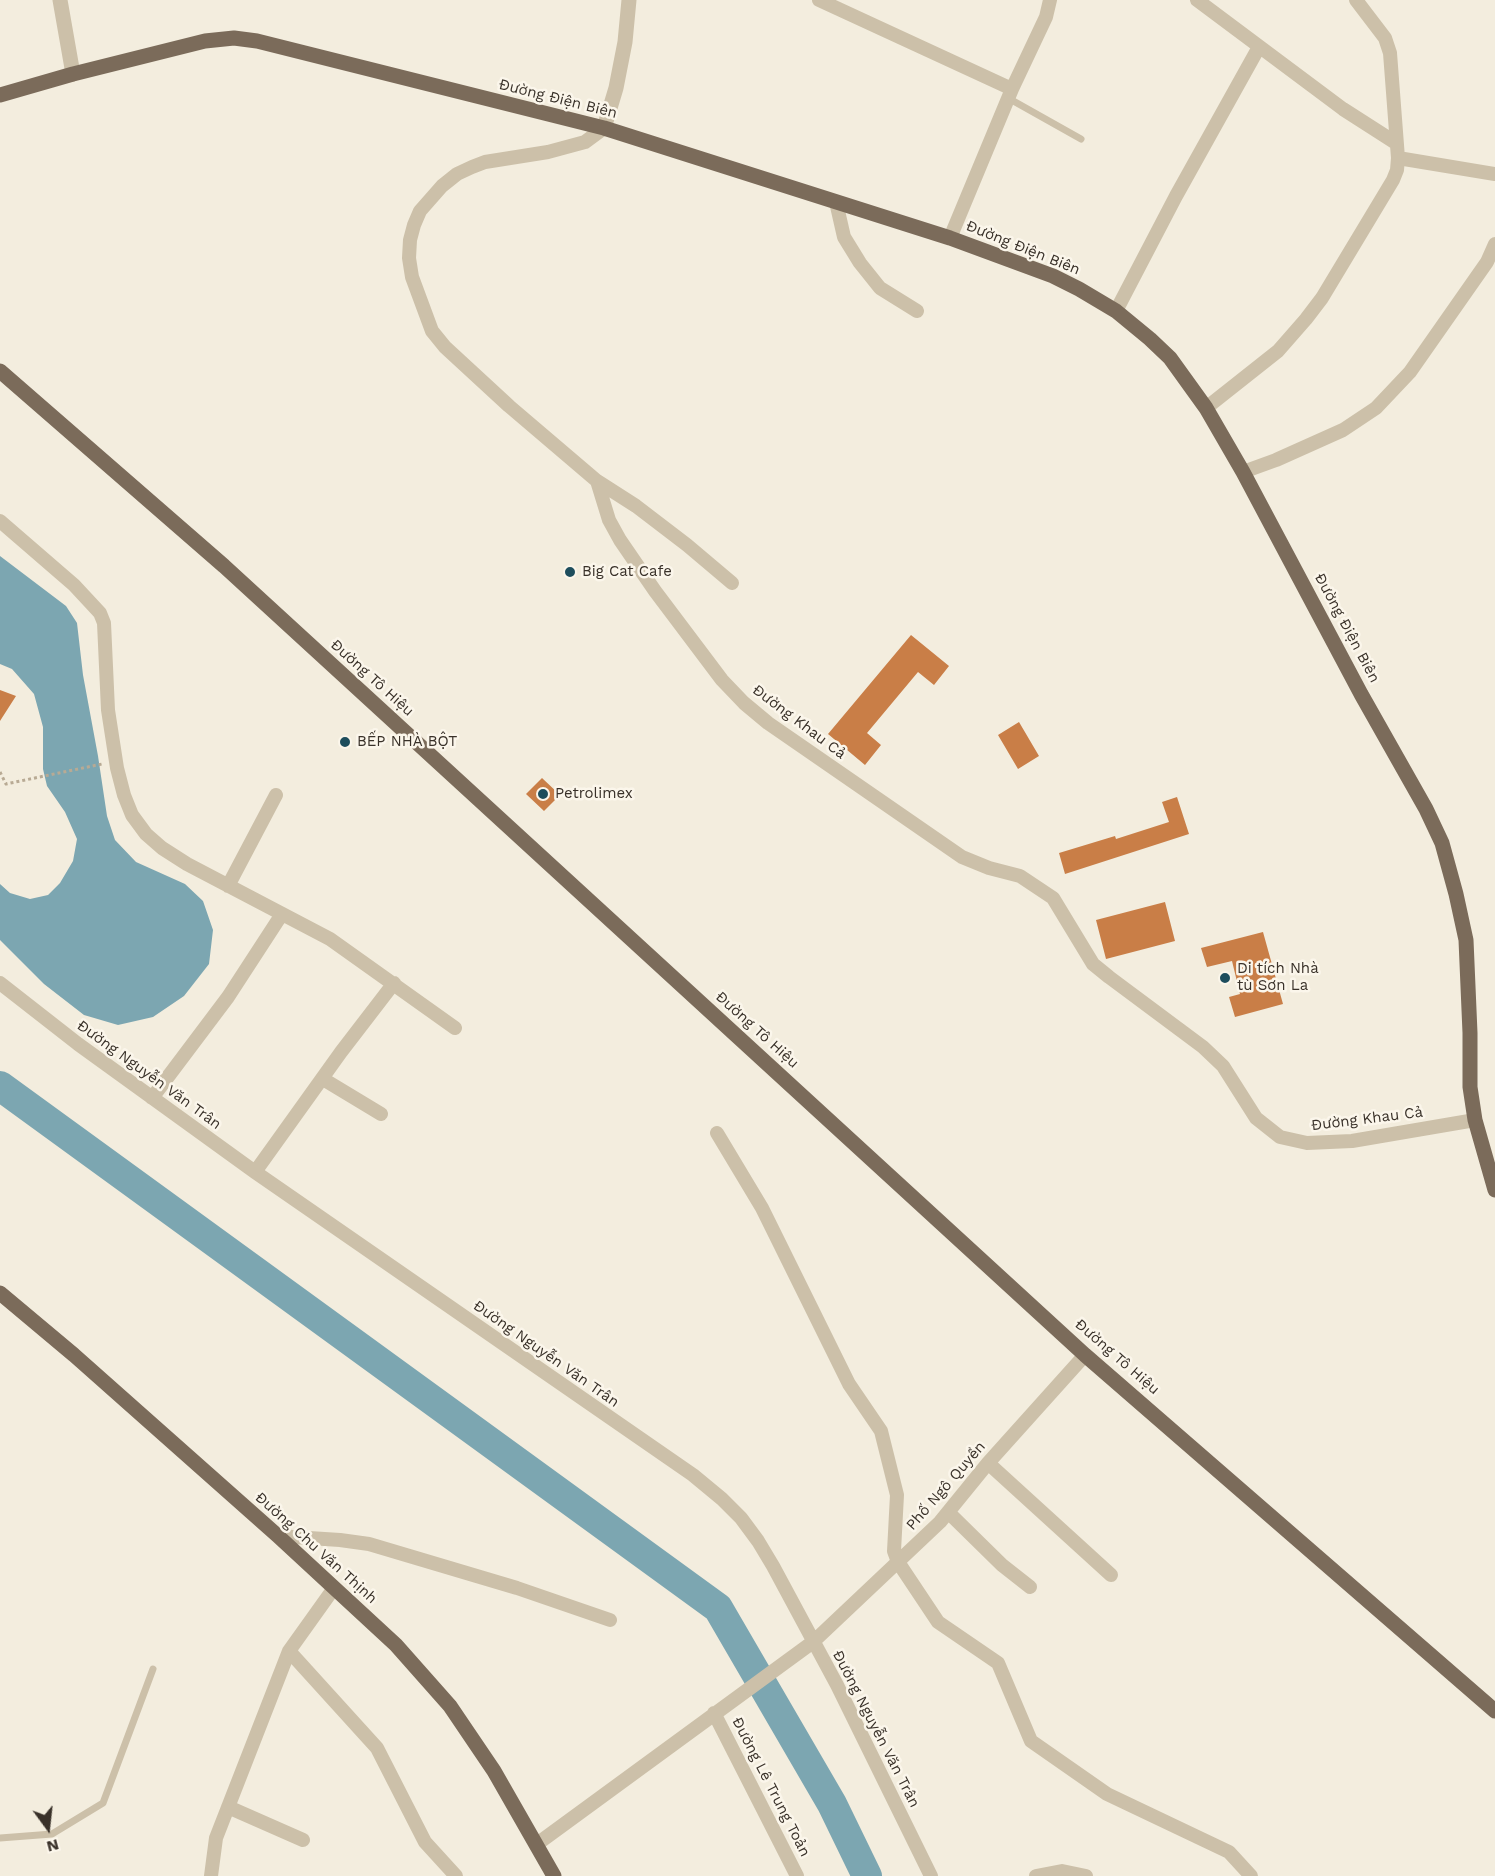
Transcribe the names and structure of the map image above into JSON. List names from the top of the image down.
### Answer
{
  "streets": {
    "main road": ["Đường Điện Biên", "Đường Tô Hiệu", "Đường Chu Văn Thịnh"],
    "street": [
      "Đường Khau Cả",
      "Đường Nguyễn Văn Trân",
      "Phố Ngô Quyền",
      "Đường Lê Trung Toản"
    ]
  },
  "crossings": [
    ["Đường Điện Biên", "Đường Khau Cả"],
    ["Đường Tô Hiệu", "Phố Ngô Quyền"],
    ["Đường Nguyễn Văn Trân", "Phố Ngô Quyền"],
    ["Phố Ngô Quyền", "Đường Lê Trung Toản"]
  ],
  "places": [
    "Big Cat Cafe",
    "BẾP NHÀ BỘT",
    "Petrolimex",
    "Di tích Nhà tù Sơn La"
  ],
  "north": "bottom"
}
